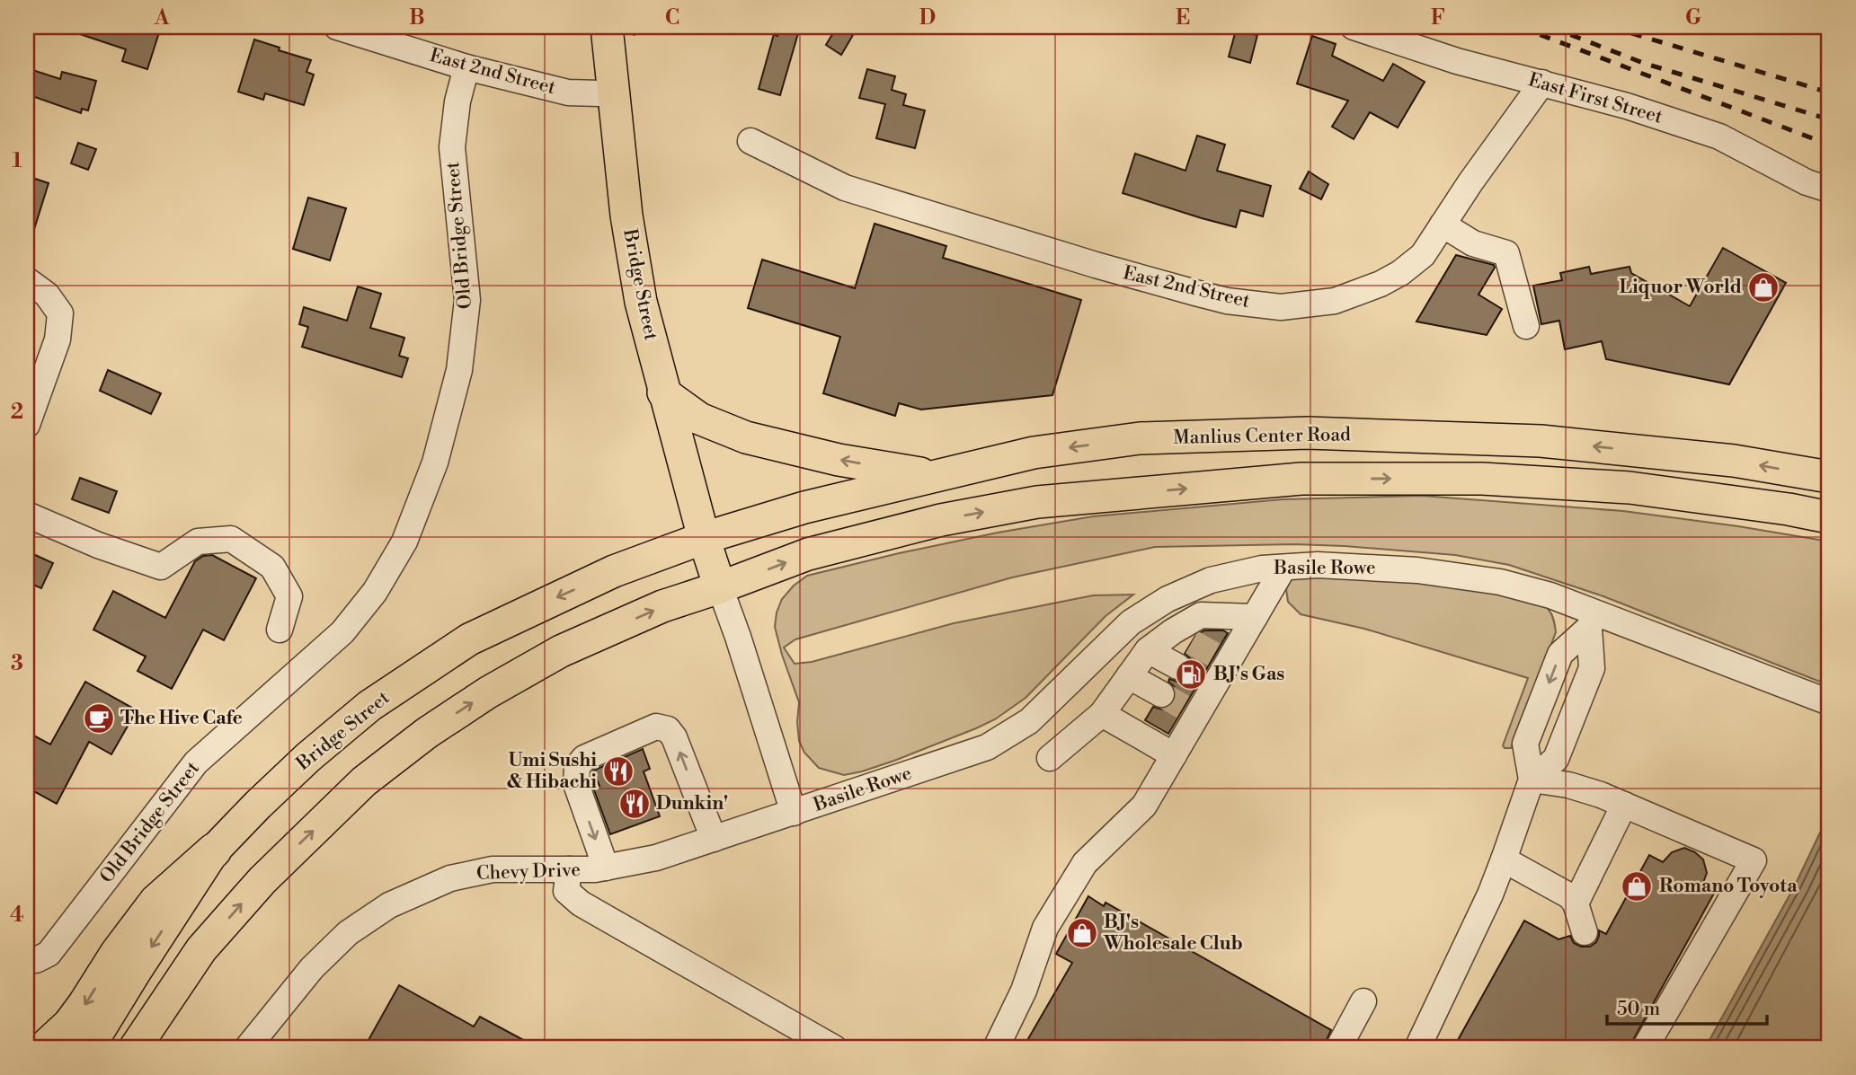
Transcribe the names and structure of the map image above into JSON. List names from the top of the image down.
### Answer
{
  "streets": {
    "main road": ["Bridge Street", "Manlius Center Road"],
    "street": [
      "East 2nd Street",
      "East First Street",
      "Old Bridge Street",
      "Basile Rowe",
      "Chevy Drive"
    ]
  },
  "crossings": [
    ["East 2nd Street", "East First Street"],
    ["East 2nd Street", "Old Bridge Street"],
    ["East 2nd Street", "Bridge Street"],
    ["Bridge Street", "Manlius Center Road"],
    ["Bridge Street", "Basile Rowe"],
    ["Bridge Street", "Chevy Drive"],
    ["Basile Rowe", "Chevy Drive"]
  ],
  "places": {
    "shop": ["Liquor World", "Romano Toyota", "BJ's Wholesale Club"],
    "fuel station": ["BJ's Gas"],
    "cafe": ["The Hive Cafe"],
    "restaurant": ["Umi Sushi & Hibachi", "Dunkin'"]
  },
  "scale_bar": "50 m",
  "grid": {
    "columns": [
      "A",
      "B",
      "C",
      "D",
      "E",
      "F",
      "G"
    ],
    "rows": [
      "1",
      "2",
      "3",
      "4"
    ]
  }
}
